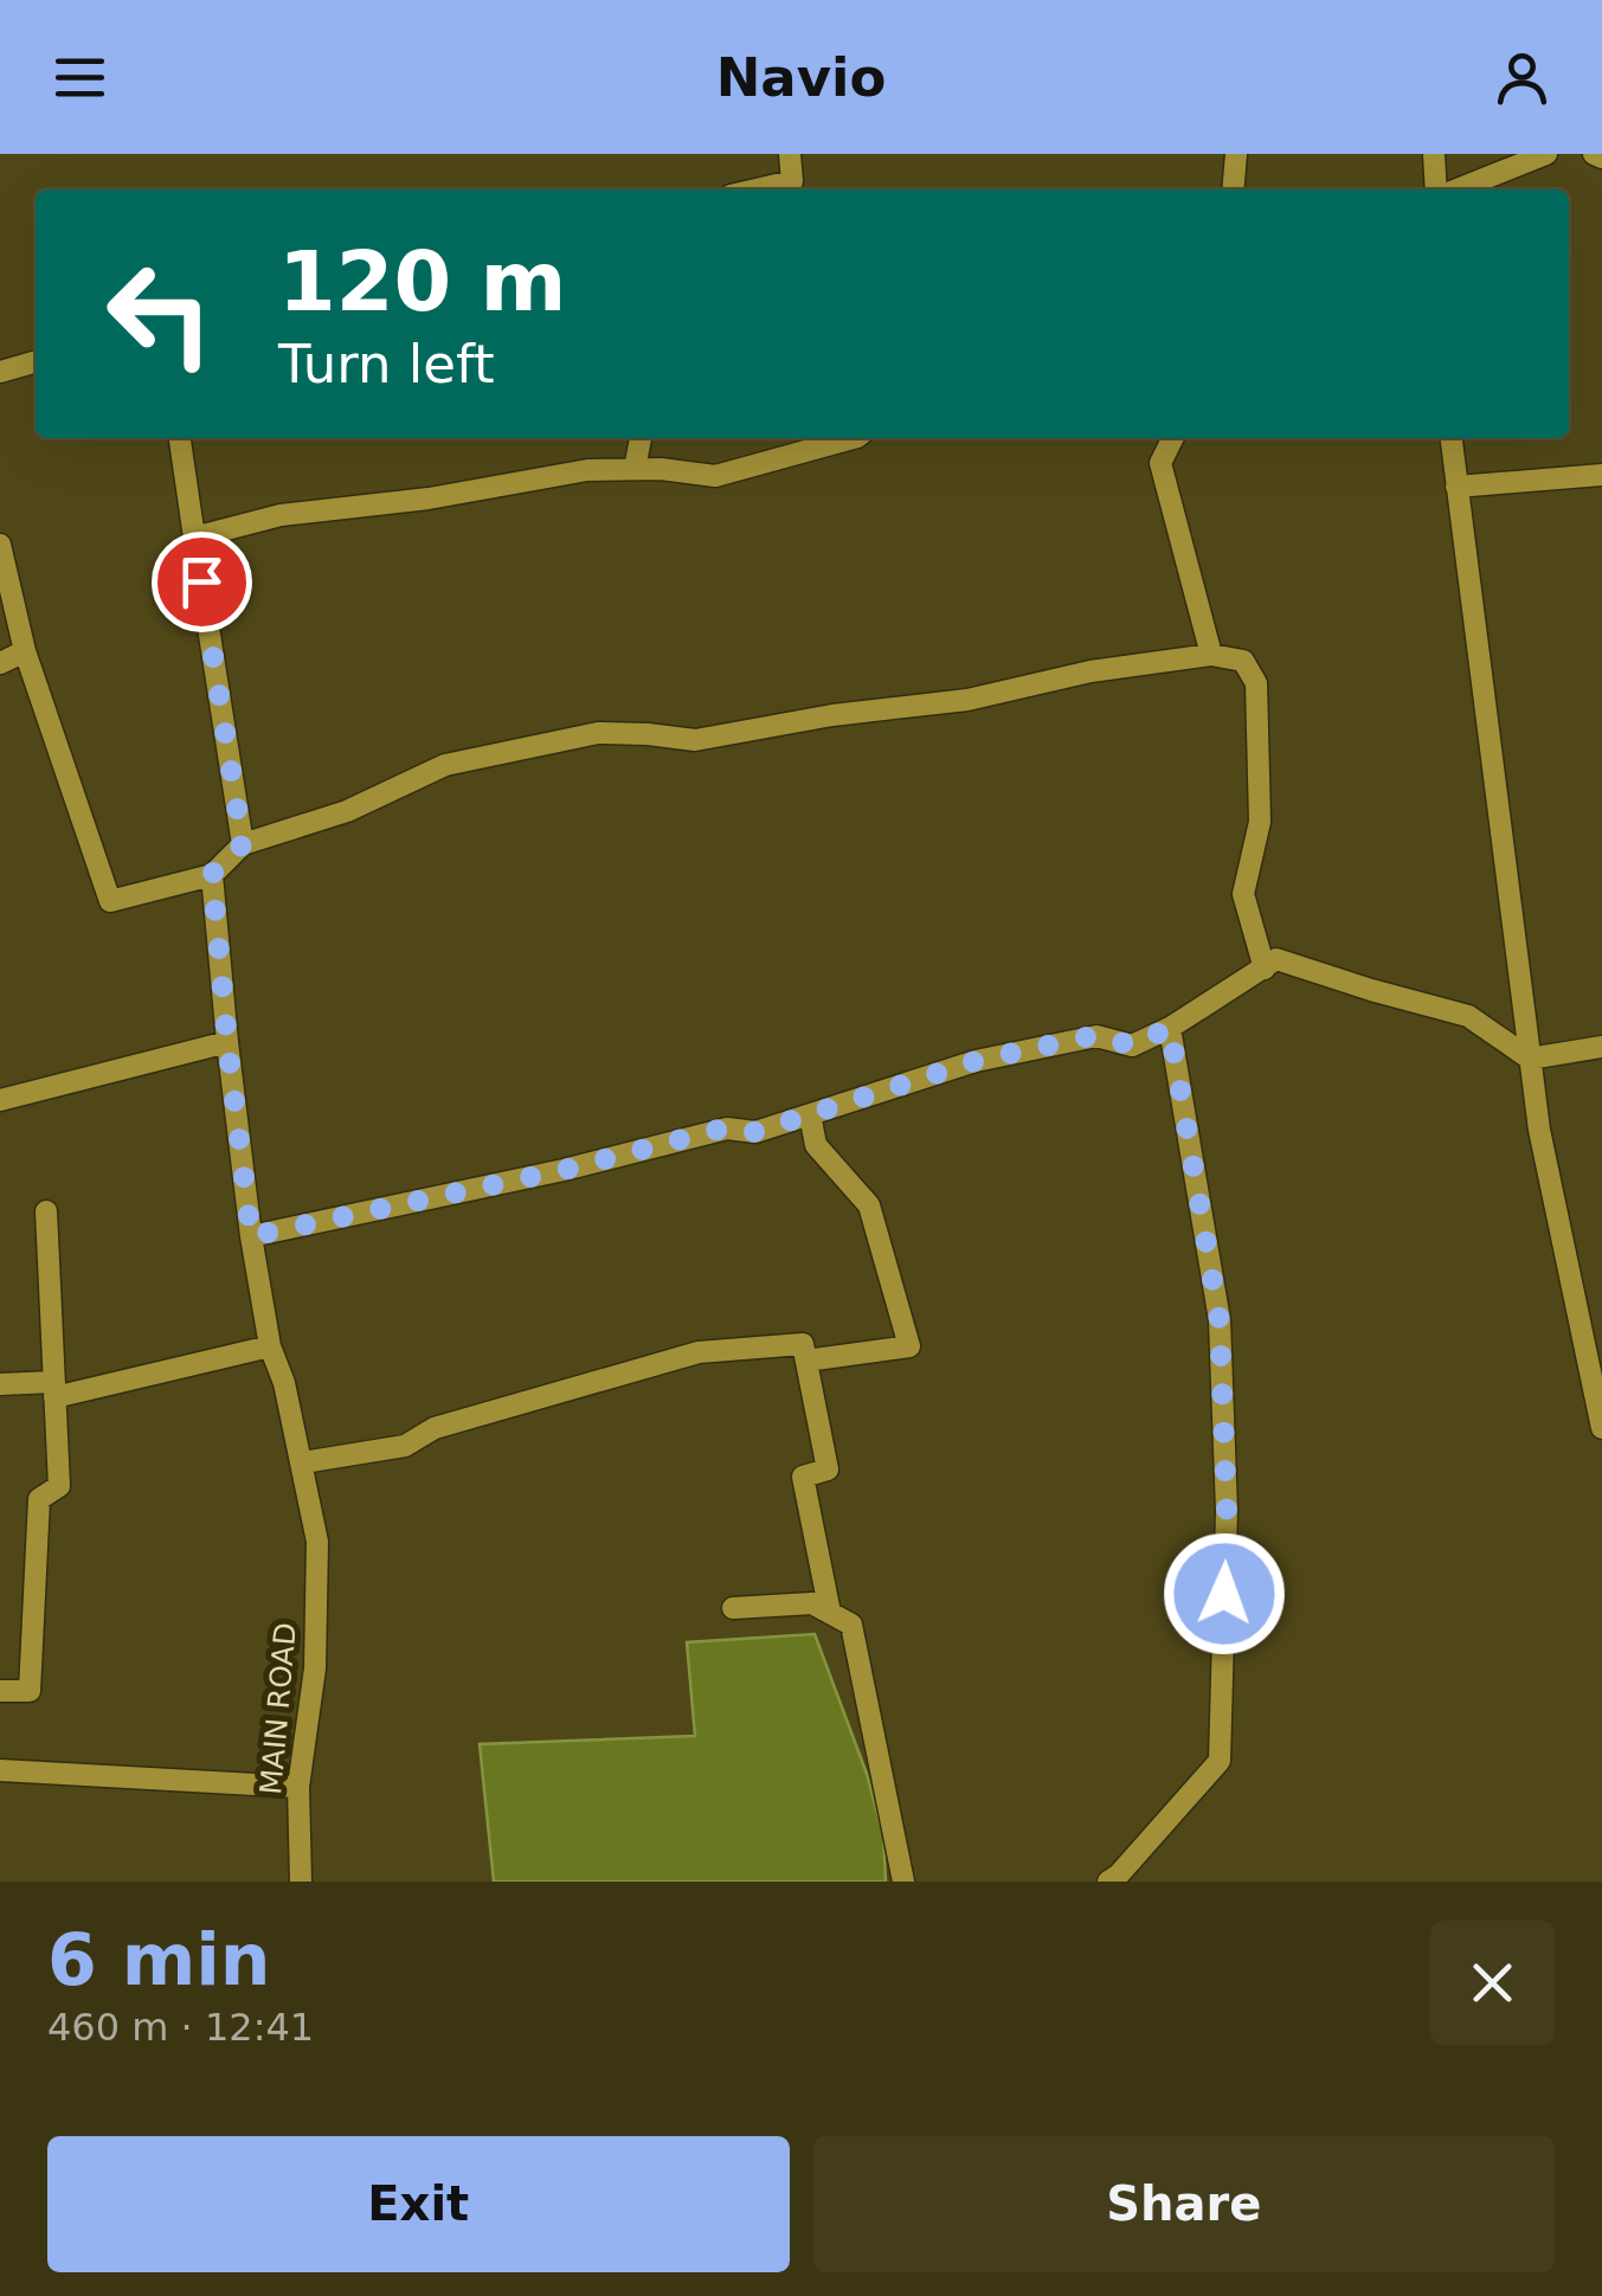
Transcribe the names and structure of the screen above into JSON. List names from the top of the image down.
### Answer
{
  "streets": {
    "street": ["MAIN ROAD"]
  },
  "page": {
    "header": "Navio",
    "turn": ["120 m", "Turn left"],
    "heading": ["6 min", "460 m · 12:41"],
    "buttons": ["Exit", "Share"]
  }
}
